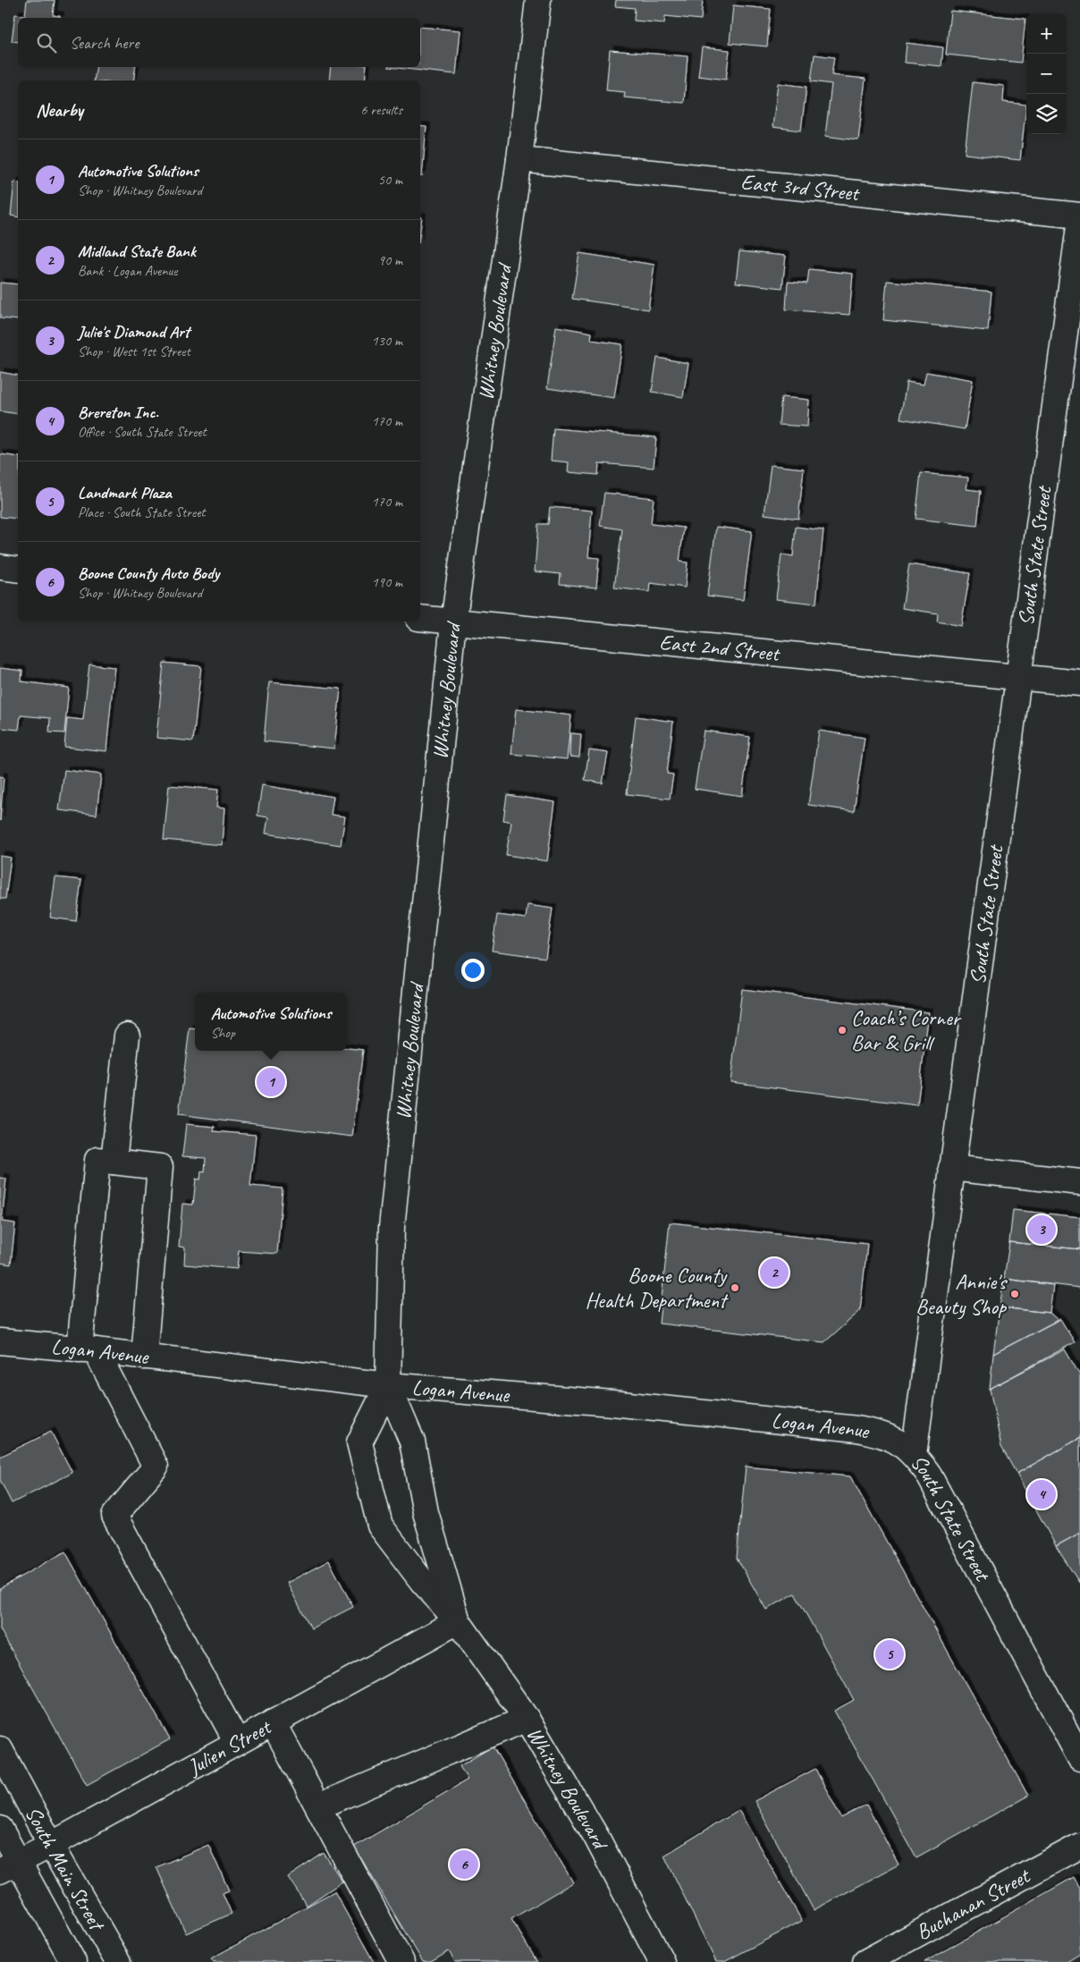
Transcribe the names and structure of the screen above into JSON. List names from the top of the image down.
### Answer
{
  "streets": {
    "street": [
      "East 3rd Street",
      "Whitney Boulevard",
      "South State Street",
      "East 2nd Street",
      "Logan Avenue",
      "Julien Street",
      "South Main Street",
      "Buchanan Street"
    ]
  },
  "crossings": [
    ["East 3rd Street", "Whitney Boulevard"],
    ["Whitney Boulevard", "East 2nd Street"],
    ["Whitney Boulevard", "Logan Avenue"],
    ["Whitney Boulevard", "Julien Street"],
    ["South State Street", "East 2nd Street"],
    ["South State Street", "Logan Avenue"],
    ["Julien Street", "South Main Street"]
  ],
  "places": ["Coach’s Corner Bar & Grill", "Boone County Health Department", "Annie's Beauty Shop"],
  "page": {
    "map_buttons": ["+", "−"],
    "search": "Search here",
    "heading": ["Nearby", "6 results"],
    "list": [
      {
        "mark": "1",
        "name": "Automotive Solutions",
        "note": "Shop · Whitney Boulevard",
        "value": "50 m"
      },
      {
        "mark": "2",
        "name": "Midland State Bank",
        "note": "Bank · Logan Avenue",
        "value": "90 m"
      },
      {
        "mark": "3",
        "name": "Julie's Diamond Art",
        "note": "Shop · West 1st Street",
        "value": "130 m"
      },
      {
        "mark": "4",
        "name": "Brereton Inc.",
        "note": "Office · South State Street",
        "value": "170 m"
      },
      {
        "mark": "5",
        "name": "Landmark Plaza",
        "note": "Place · South State Street",
        "value": "170 m"
      },
      {
        "mark": "6",
        "name": "Boone County Auto Body",
        "note": "Shop · Whitney Boulevard",
        "value": "190 m"
      }
    ],
    "popup": ["Automotive Solutions", "Shop"],
    "pins": [
      "1",
      "3",
      "2",
      "4",
      "5",
      "6"
    ]
  }
}
